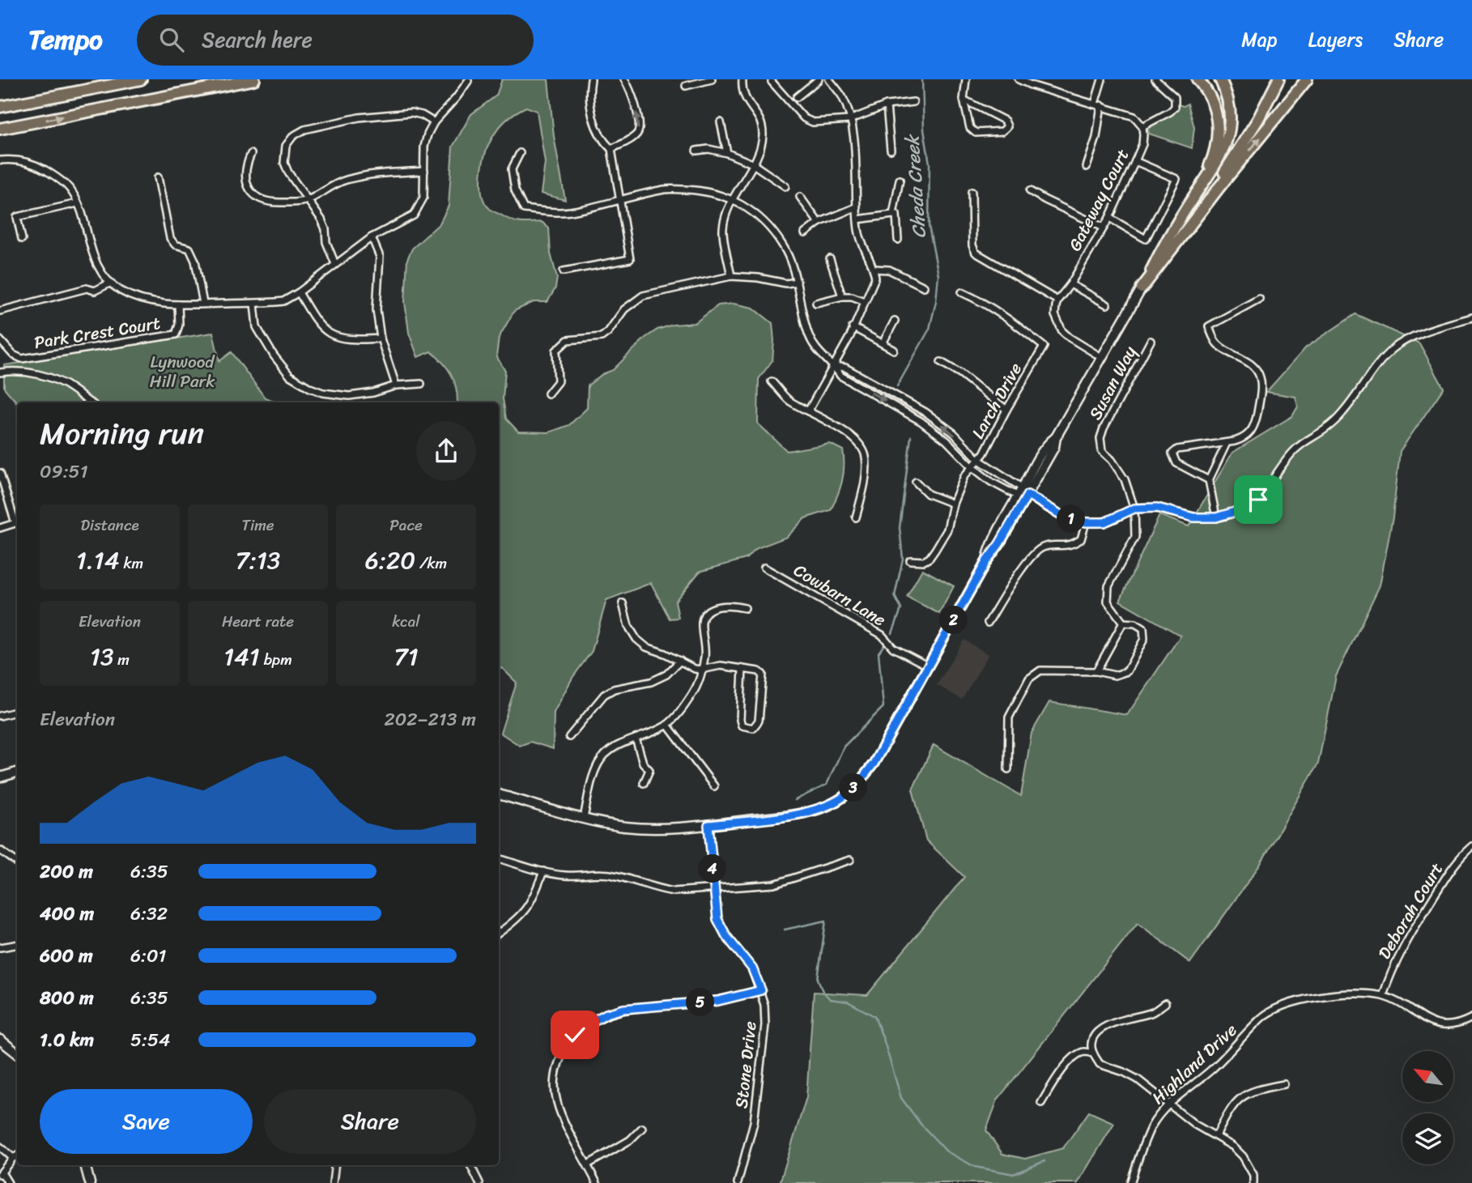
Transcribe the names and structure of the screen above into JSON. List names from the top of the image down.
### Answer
{
  "streets": {
    "street": [
      "Gateway Court",
      "Park Crest Court",
      "Susan Way",
      "Larch Drive",
      "Cowbarn Lane",
      "Deborah Court",
      "Highland Drive",
      "Stone Drive"
    ]
  },
  "crossings": [
    ["Deborah Court", "Highland Drive"]
  ],
  "water": ["Cheda Creek"],
  "parks": ["Lynwood Hill Park"],
  "north": "top left",
  "page": {
    "header": "Tempo",
    "search": "Search here",
    "nav": ["Map", "Layers", "Share"],
    "heading": ["Morning run", "09:51"],
    "stats": [
      ["Distance", "1.14 km"],
      ["Time", "7:13"],
      ["Pace", "6:20 /km"],
      ["Elevation", "13 m"],
      ["Heart rate", "141 bpm"],
      ["kcal", "71"]
    ],
    "pins": [
      "1",
      "2",
      "3",
      "4",
      "5"
    ],
    "chart": ["Elevation", "202–213 m"],
    "list": [
      {
        "name": "200 m",
        "note": "6:35"
      },
      {
        "name": "400 m",
        "note": "6:32"
      },
      {
        "name": "600 m",
        "note": "6:01"
      },
      {
        "name": "800 m",
        "note": "6:35"
      },
      {
        "name": "1.0 km",
        "note": "5:54"
      }
    ],
    "buttons": ["Save", "Share"]
  }
}
